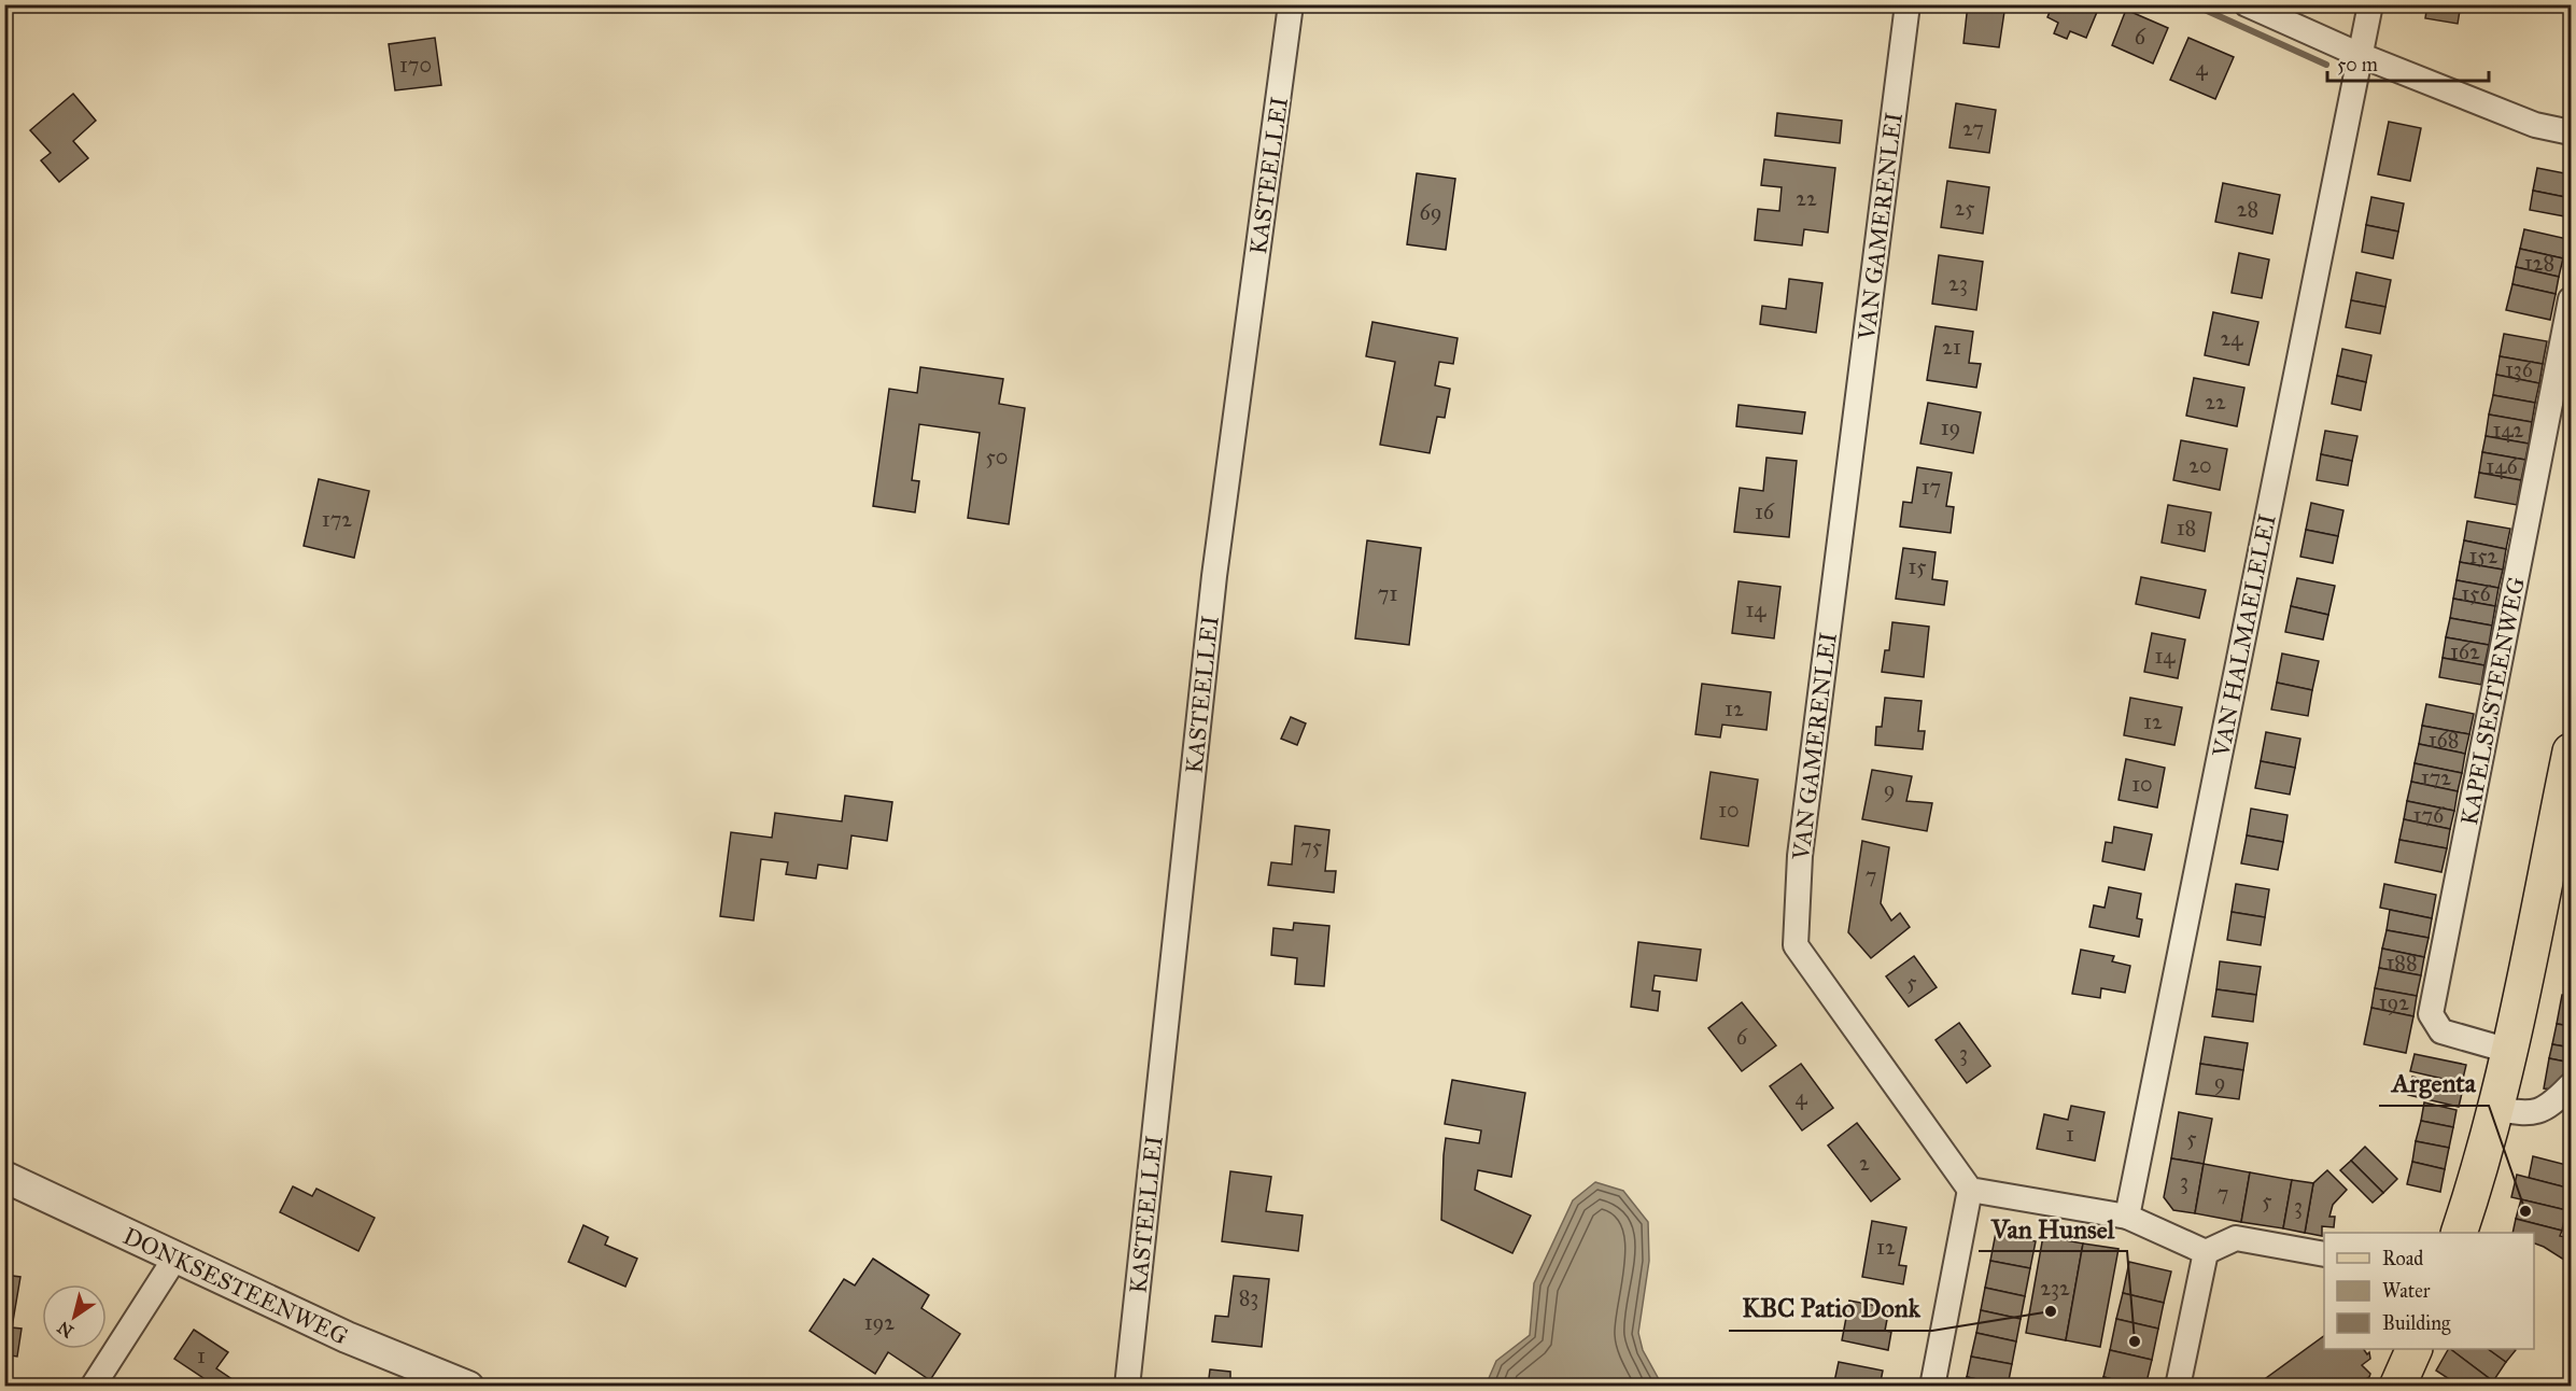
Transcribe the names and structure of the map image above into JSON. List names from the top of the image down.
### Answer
{
  "streets": {
    "street": [
      "KASTEELLEI",
      "VAN GAMERENLEI",
      "VAN HALMAELELEI",
      "KAPELSESTEENWEG",
      "DONKSESTEENWEG"
    ]
  },
  "places": ["Argenta", "KBC Patio Donk", "Van Hunsel"],
  "house_numbers": [
    "6",
    "170",
    "4",
    "27",
    "22",
    "25",
    "28",
    "69",
    "128",
    "23",
    "24",
    "21",
    "136",
    "22",
    "19",
    "142",
    "50",
    "20",
    "146",
    "17",
    "16",
    "172",
    "18",
    "152",
    "15",
    "71",
    "156",
    "14",
    "162",
    "14",
    "12",
    "12",
    "168",
    "172",
    "10",
    "9",
    "10",
    "176",
    "75",
    "7",
    "188",
    "5",
    "192",
    "6",
    "3",
    "9",
    "4",
    "1",
    "5",
    "2",
    "3",
    "7",
    "5",
    "3",
    "12",
    "232",
    "83",
    "192",
    "1"
  ],
  "legend": ["Road", "Water", "Building"],
  "scale_bar": "50 m",
  "north": "bottom left"
}
